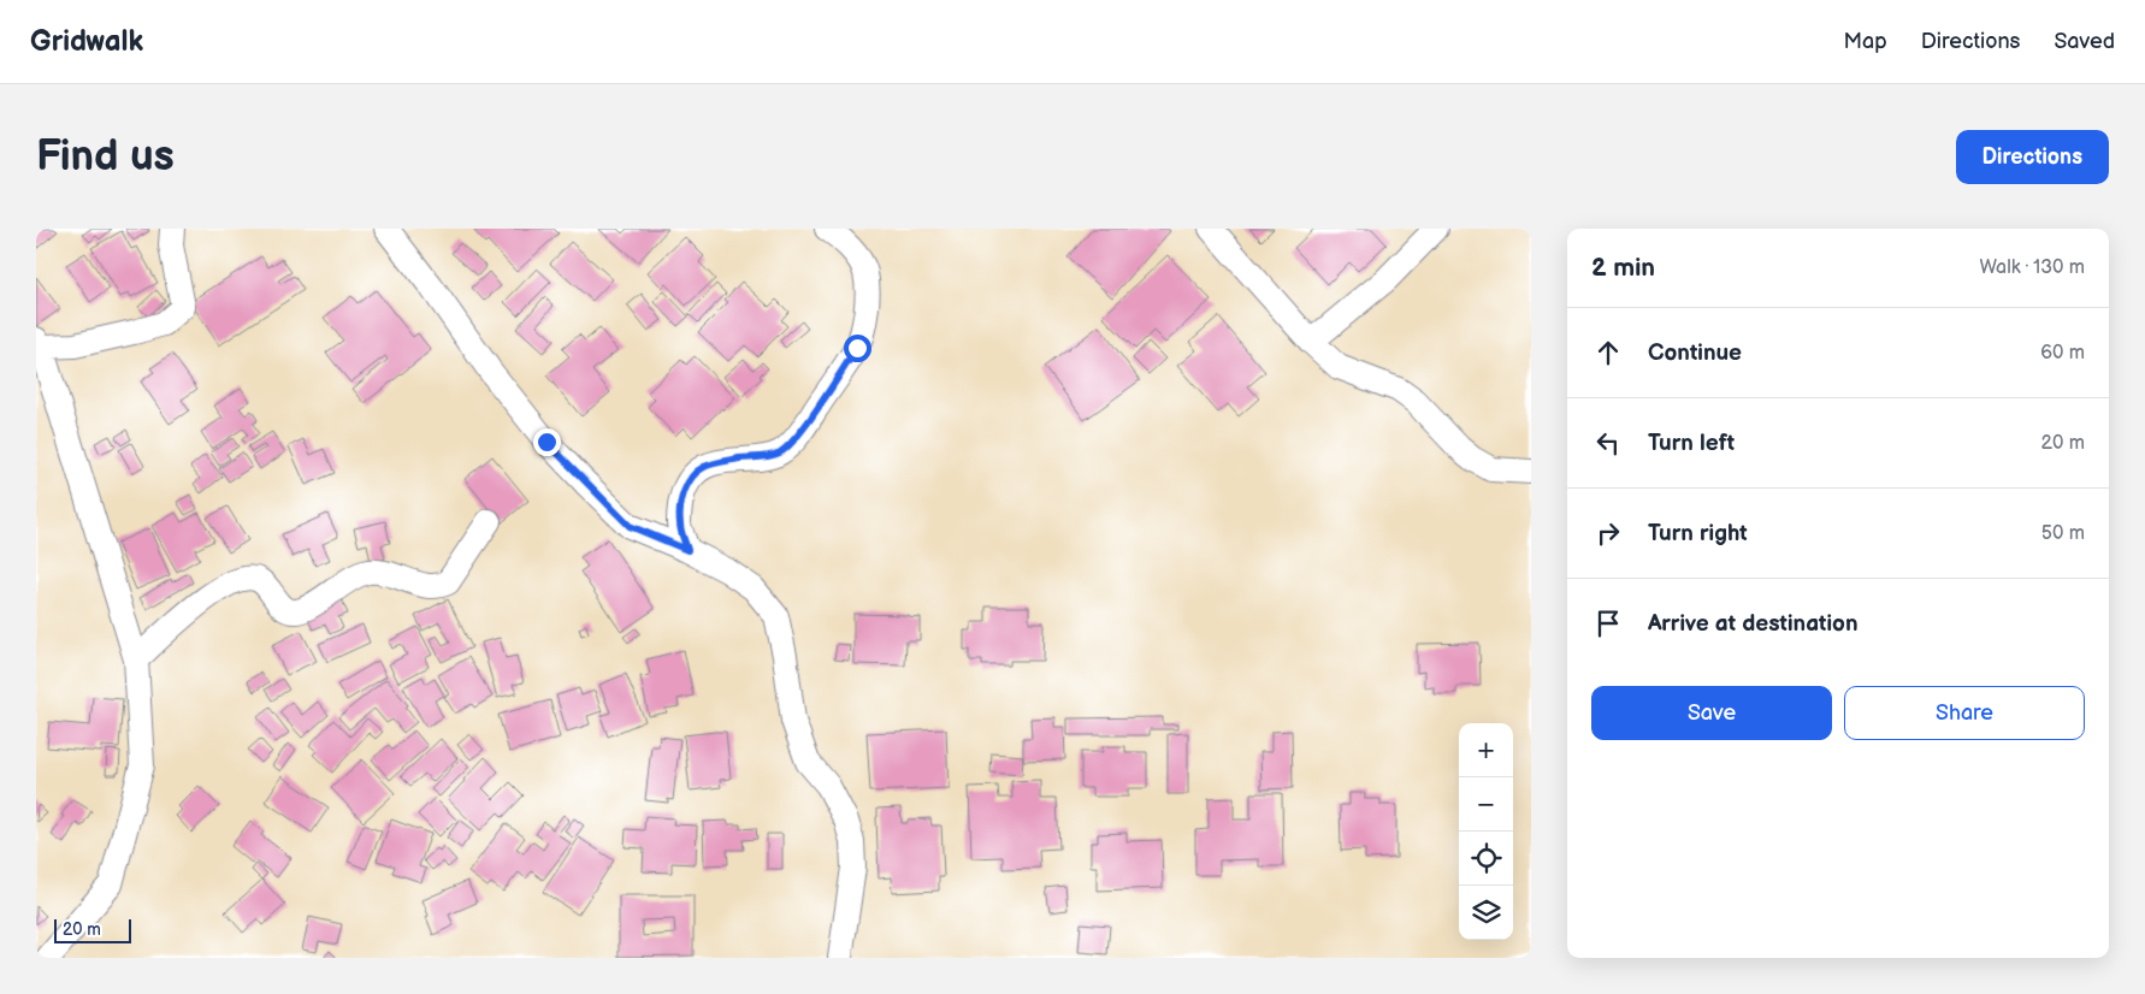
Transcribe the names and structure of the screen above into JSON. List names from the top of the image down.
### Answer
{
  "scale_bar": "20 m",
  "page": {
    "header": "Gridwalk",
    "nav": ["Map", "Directions", "Saved"],
    "buttons": [
      "Directions",
      ["Save", "Share"]
    ],
    "title": "Find us",
    "heading": ["2 min", "Walk · 130 m"],
    "list": [
      ["Continue", "60 m"],
      ["Turn left", "20 m"],
      ["Turn right", "50 m"],
      "Arrive at destination"
    ],
    "map_buttons": ["+", "−"],
    "scale": "20 m"
  }
}
